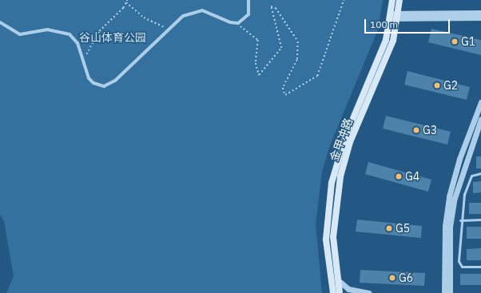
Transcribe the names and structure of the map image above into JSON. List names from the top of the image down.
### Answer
{
  "streets": {
    "main road": ["金甲冲路"]
  },
  "parks": ["谷山体育公园"],
  "places": [
    "G1",
    "G2",
    "G3",
    "G4",
    "G5",
    "G6"
  ],
  "scale_bar": "100 m"
}
